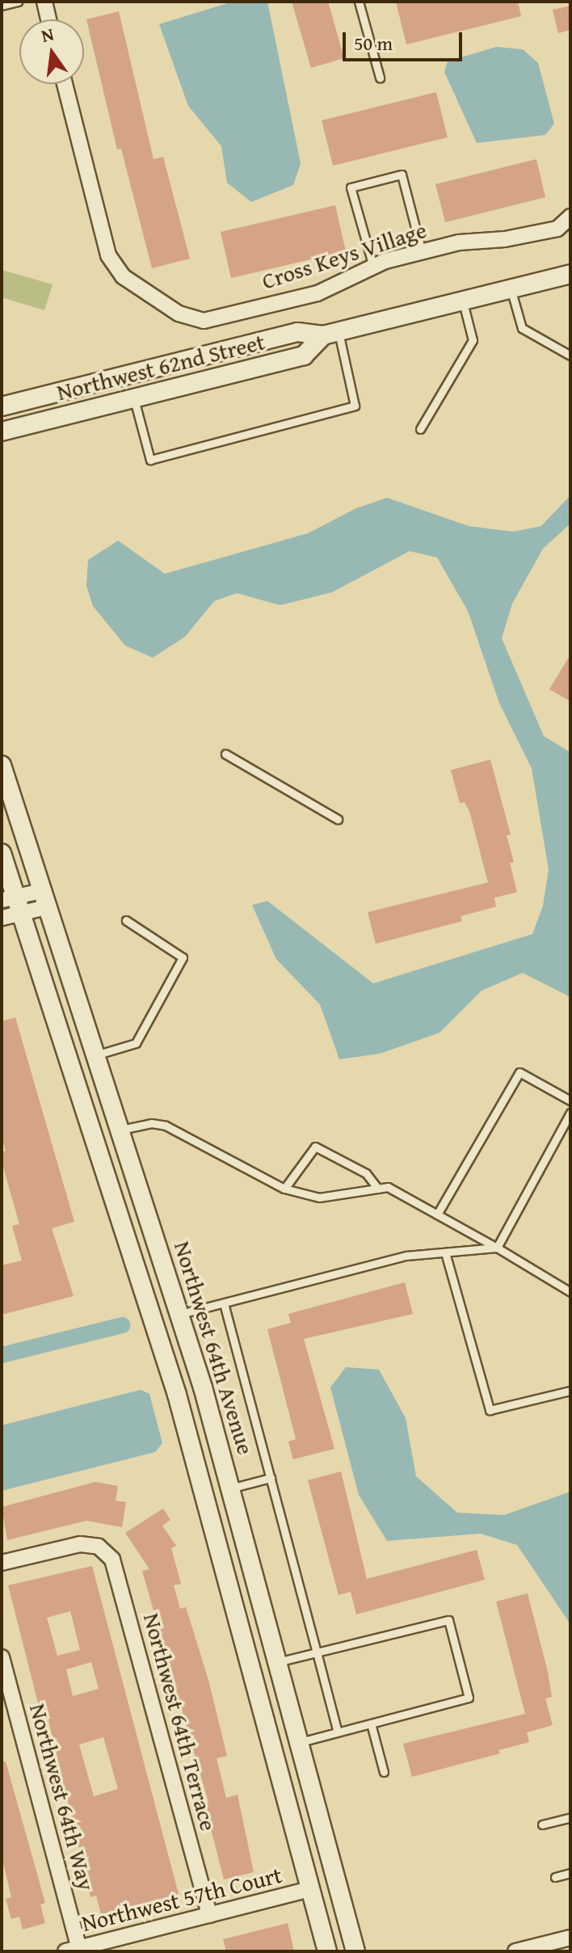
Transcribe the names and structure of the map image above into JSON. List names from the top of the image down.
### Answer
{
  "streets": {
    "street": [
      "Cross Keys Village",
      "Northwest 62nd Street",
      "Northwest 64th Avenue",
      "Northwest 64th Terrace",
      "Northwest 64th Way",
      "Northwest 57th Court"
    ]
  },
  "crossings": [
    ["Northwest 64th Terrace", "Northwest 57th Court"],
    ["Northwest 64th Way", "Northwest 57th Court"]
  ],
  "scale_bar": "50 m",
  "north": "top"
}
